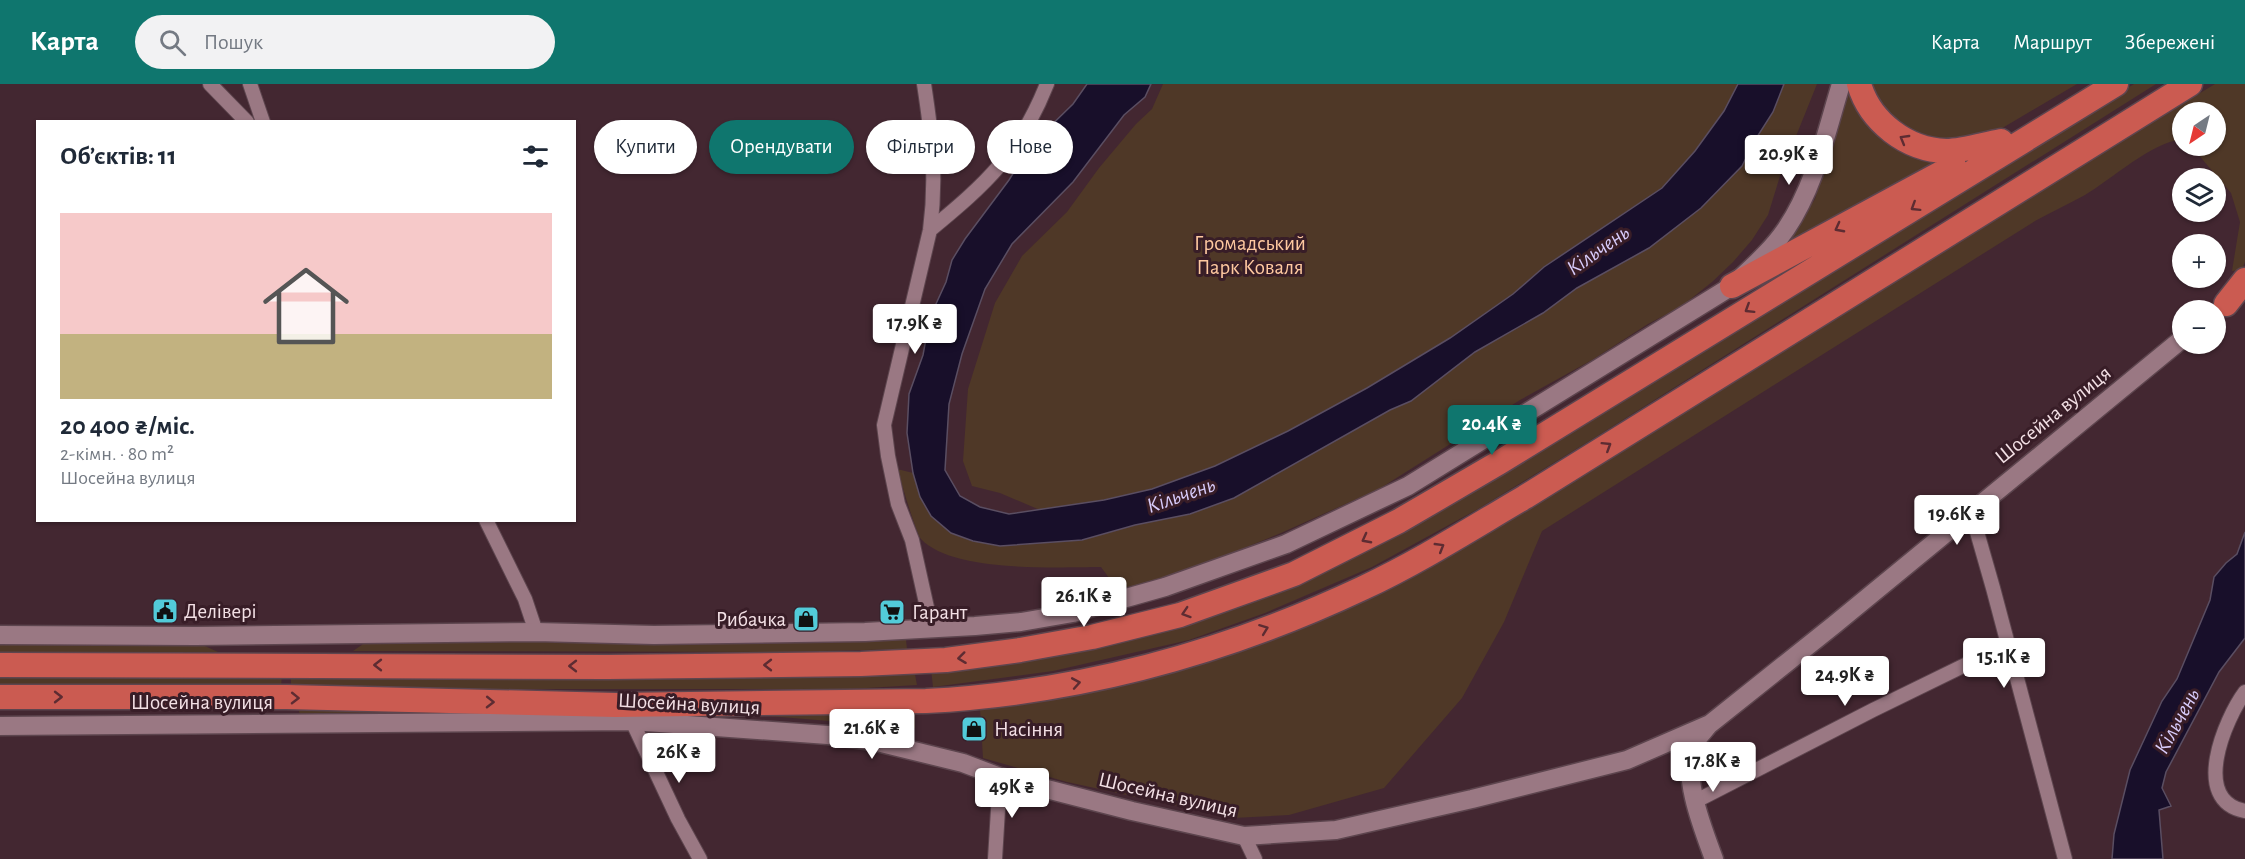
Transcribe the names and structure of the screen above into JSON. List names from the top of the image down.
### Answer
{
  "streets": {
    "street": ["Шосейна вулиця"]
  },
  "water": ["Кільчень"],
  "parks": ["Громадський Парк Коваля"],
  "places": {
    "public building": ["Делівері"],
    "supermarket": ["Гарант"],
    "shop": ["Рибачка", "Насіння"]
  },
  "north": "bottom left",
  "page": {
    "header": "Карта",
    "search": "Пошук",
    "nav": ["Карта", "Маршрут", "Збережені"],
    "map_buttons": ["+", "−"],
    "chip": [
      "Купити",
      "Орендувати",
      "Фільтри",
      "Нове"
    ],
    "heading": "Об’єктів: 11",
    "price": [
      "20.9K ₴",
      "17.9K ₴",
      "20.4K ₴",
      "19.6K ₴",
      "26.1K ₴",
      "15.1K ₴",
      "24.9K ₴",
      "21.6K ₴",
      "26K ₴",
      "17.8K ₴",
      "49K ₴"
    ],
    "list": [
      {
        "name": "20 400 ₴/міс.",
        "note": "2-кімн. · 80 m² · Шосейна вулиця"
      }
    ]
  }
}
